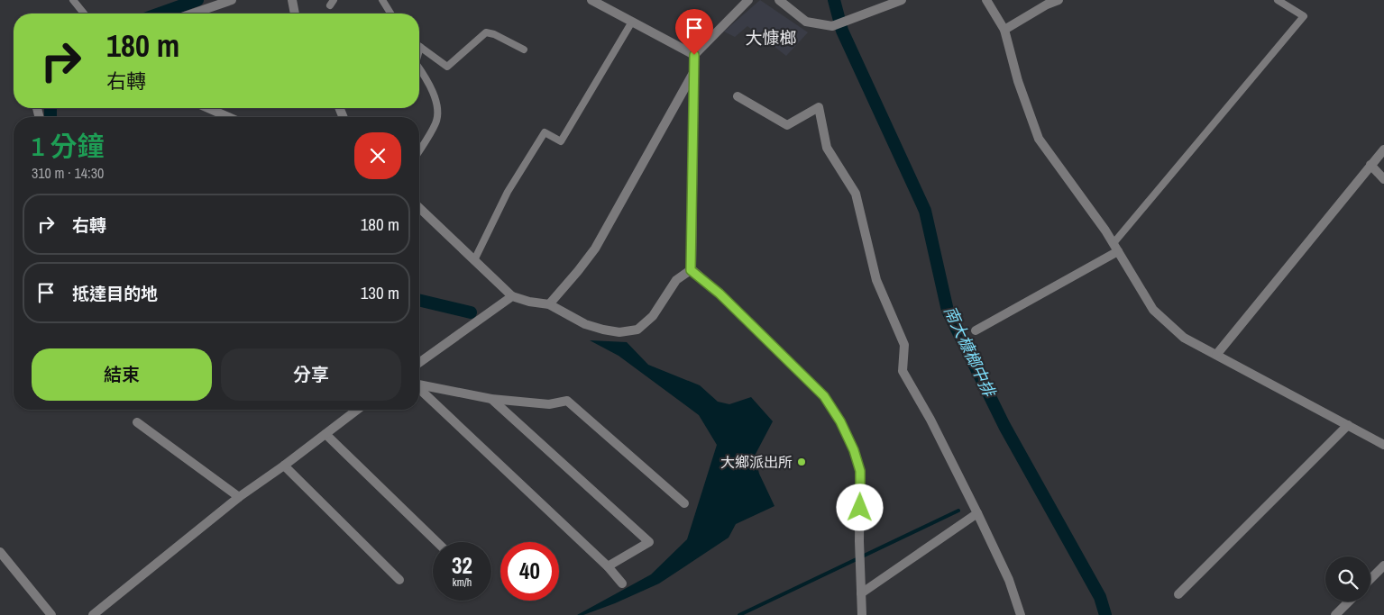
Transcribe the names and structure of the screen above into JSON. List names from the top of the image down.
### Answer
{
  "districts": ["大慷榔"],
  "water": ["南大槺榔中排"],
  "places": ["大鄉派出所"],
  "page": {
    "turn": ["180 m", "右轉"],
    "heading": ["1 分鐘", "310 m · 14:30"],
    "list": [
      {
        "name": "右轉",
        "value": "180 m"
      },
      {
        "name": "抵達目的地",
        "value": "130 m"
      }
    ],
    "buttons": ["結束", "分享"],
    "speed": "32 km/h",
    "limit": "40"
  }
}
